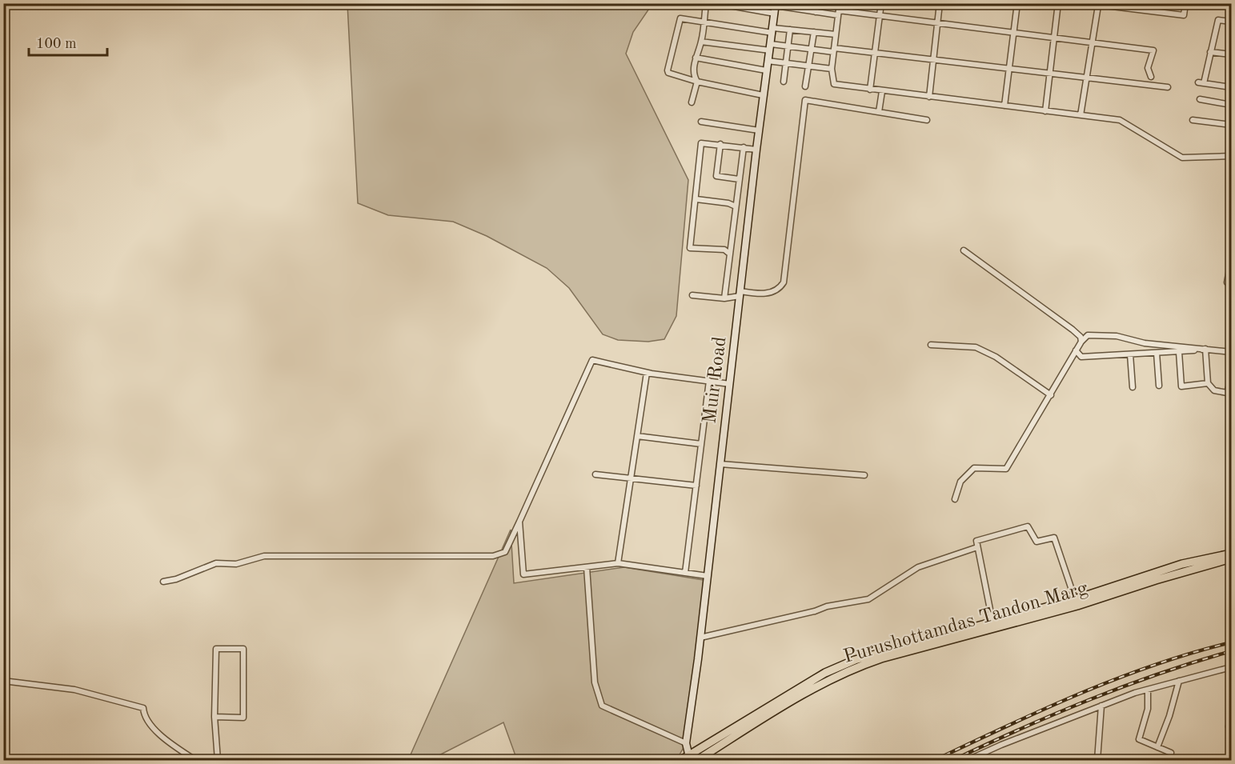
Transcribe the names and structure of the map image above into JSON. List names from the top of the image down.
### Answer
{
  "streets": {
    "main road": ["Muir Road", "Purushottamdas Tandon Marg"]
  },
  "scale_bar": "100 m"
}
